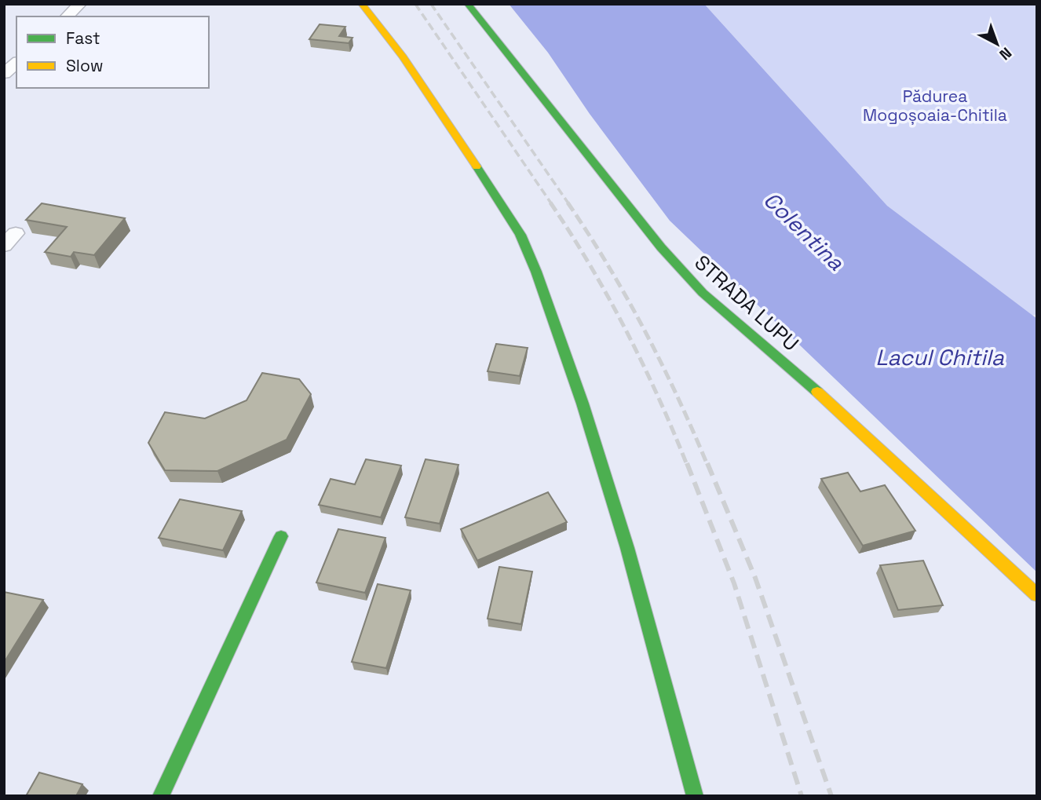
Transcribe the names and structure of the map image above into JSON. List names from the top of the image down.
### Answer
{
  "streets": {
    "street": ["STRADA LUPU"]
  },
  "water": ["Colentina", "Lacul Chitila"],
  "parks": ["Pădurea Mogoșoaia-Chitila"],
  "legend": ["Fast", "Slow"],
  "north": "bottom right"
}
